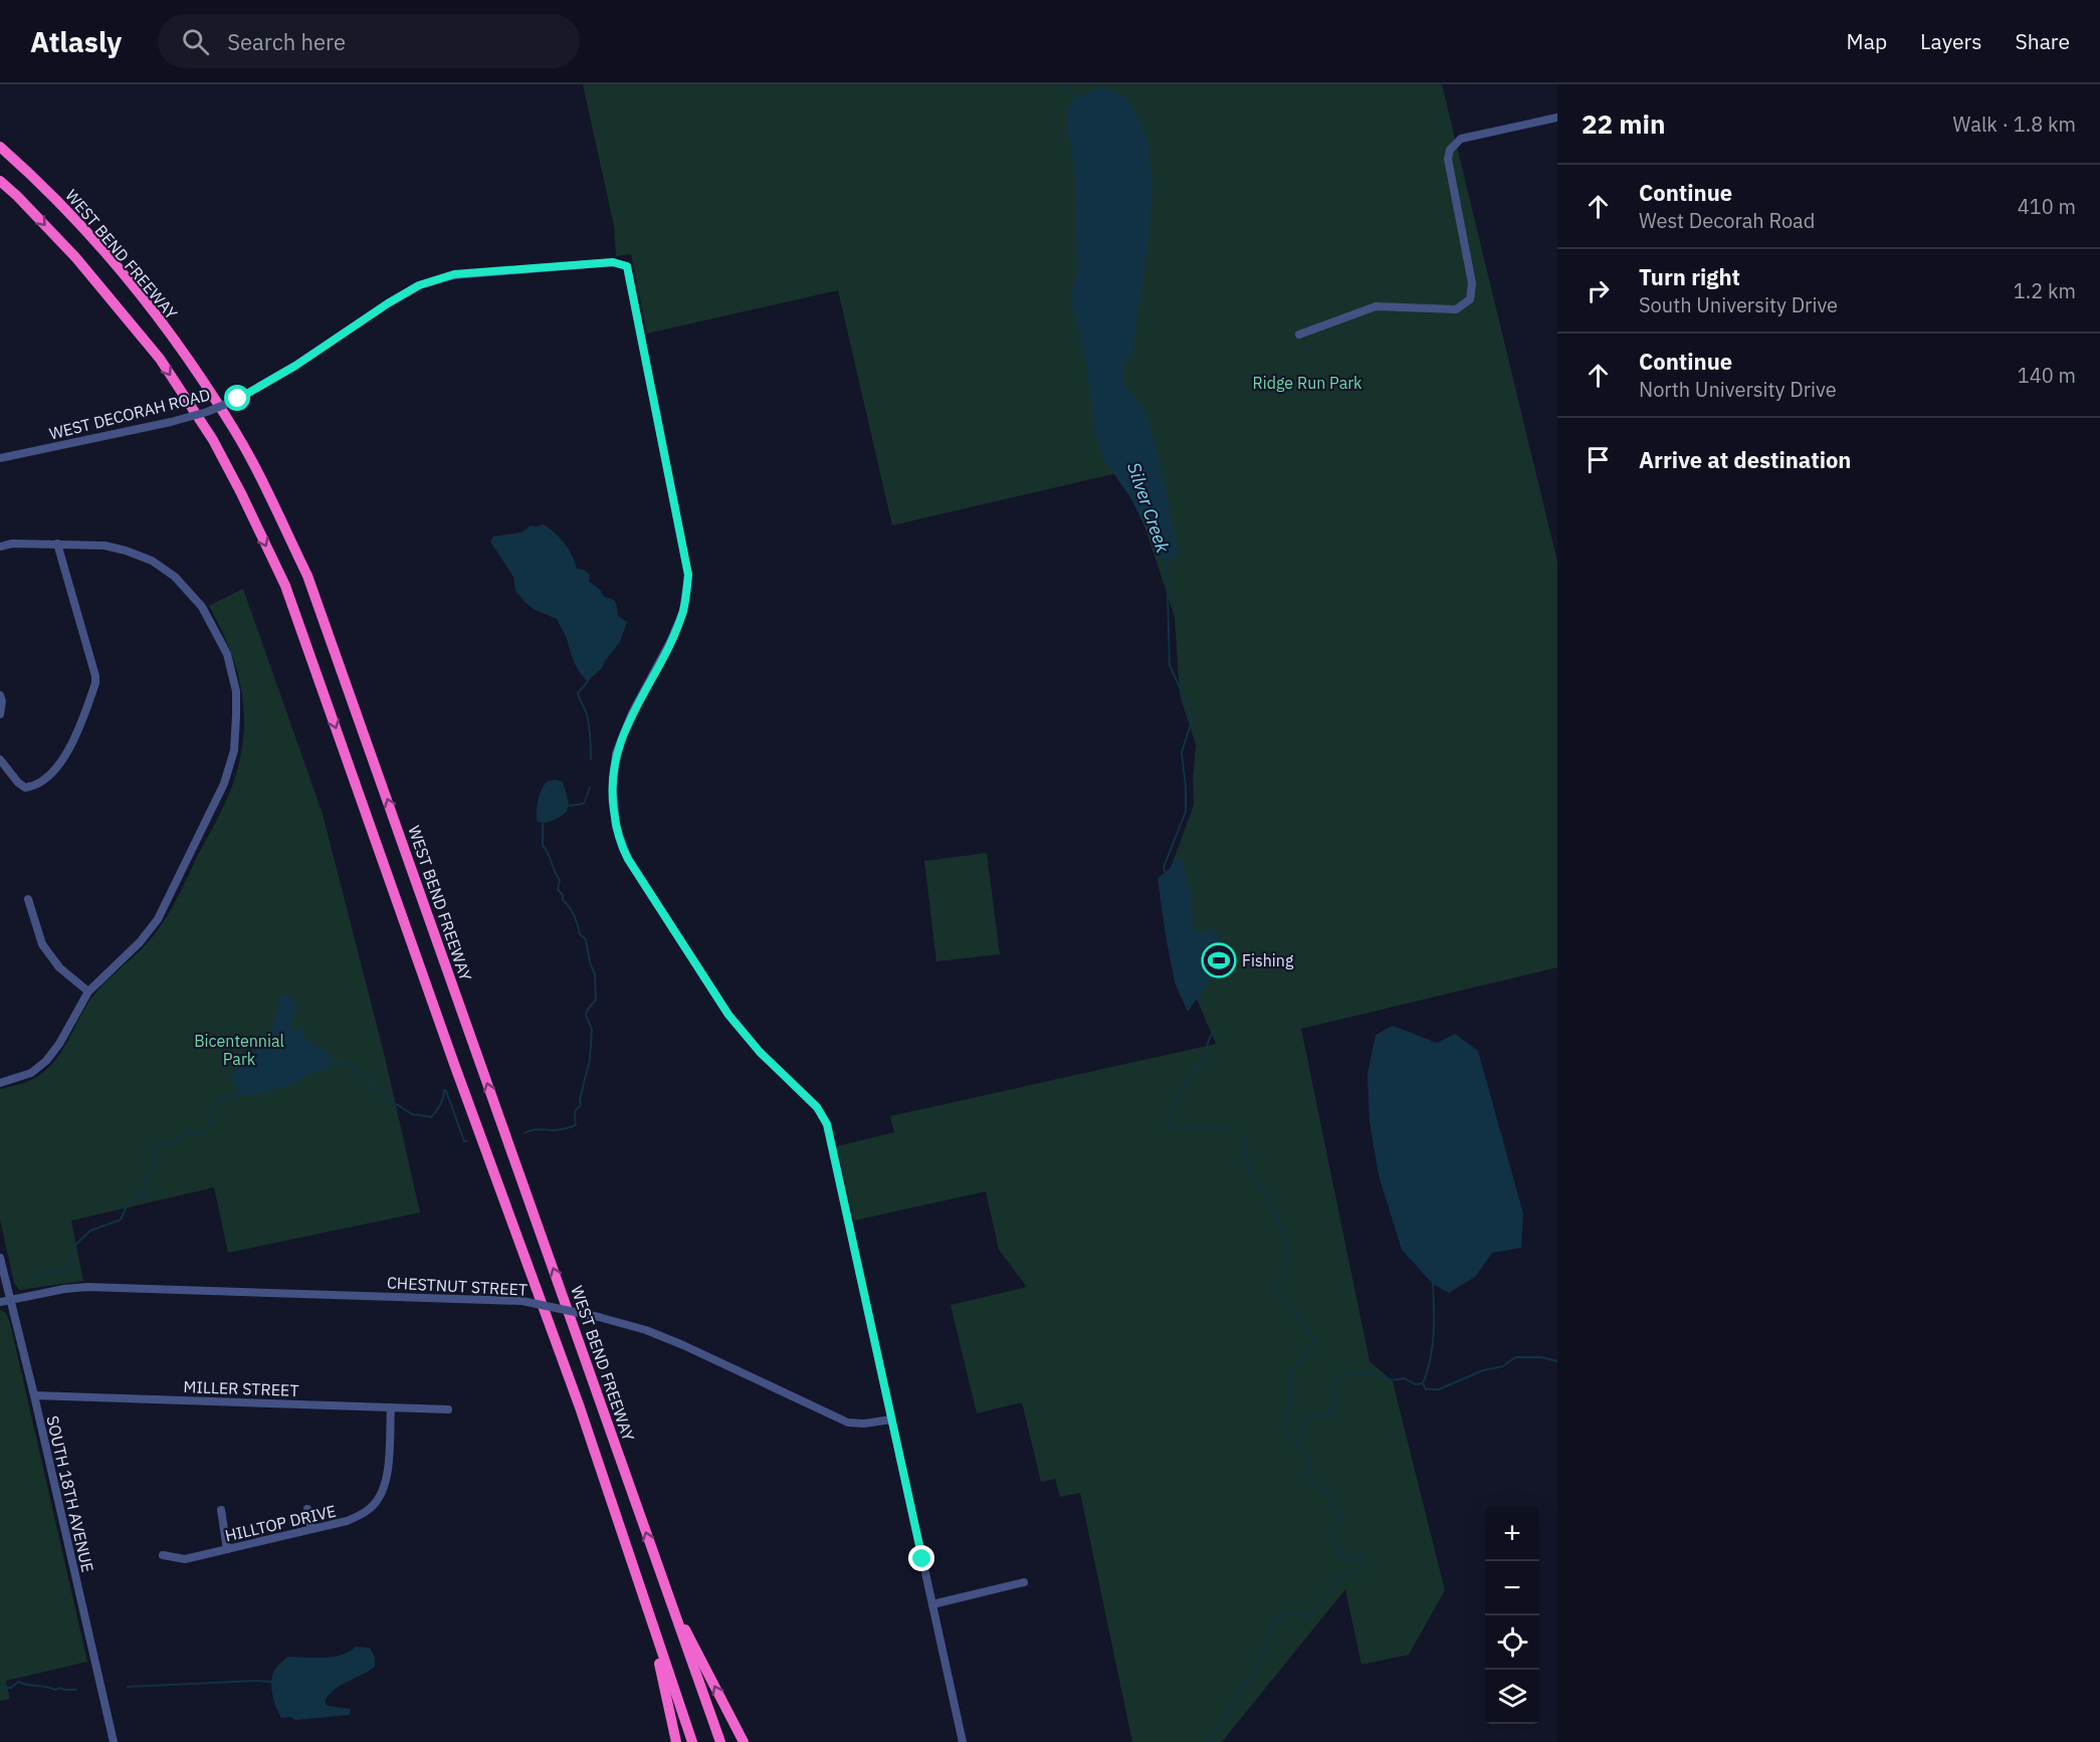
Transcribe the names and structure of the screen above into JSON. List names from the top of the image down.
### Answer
{
  "streets": {
    "highway": ["WEST BEND FREEWAY"],
    "street": [
      "WEST DECORAH ROAD",
      "CHESTNUT STREET",
      "MILLER STREET",
      "SOUTH 18TH AVENUE",
      "HILLTOP DRIVE"
    ]
  },
  "crossings": [
    ["WEST DECORAH ROAD", "CHESTNUT STREET"],
    ["CHESTNUT STREET", "SOUTH 18TH AVENUE"],
    ["MILLER STREET", "SOUTH 18TH AVENUE"],
    ["MILLER STREET", "HILLTOP DRIVE"]
  ],
  "water": ["Silver Creek"],
  "parks": ["Ridge Run Park", "Bicentennial Park"],
  "places": {
    "sports": ["Fishing"]
  },
  "page": {
    "header": "Atlasly",
    "search": "Search here",
    "nav": ["Map", "Layers", "Share"],
    "heading": ["22 min", "Walk · 1.8 km"],
    "list": [
      ["Continue", "West Decorah Road", "410 m"],
      ["Turn right", "South University Drive", "1.2 km"],
      ["Continue", "North University Drive", "140 m"],
      "Arrive at destination"
    ],
    "map_buttons": ["+", "−"]
  }
}
